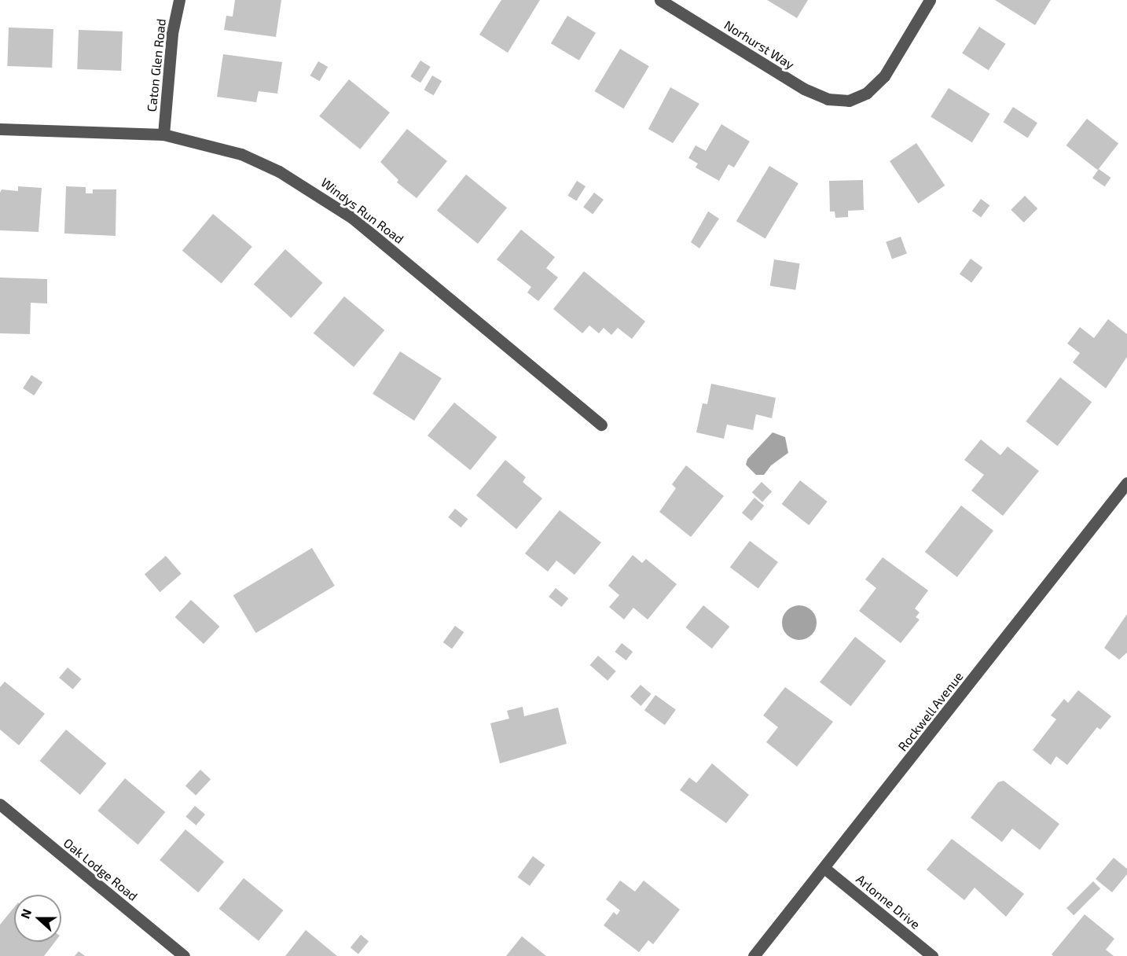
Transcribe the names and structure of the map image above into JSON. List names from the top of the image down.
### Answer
{
  "streets": {
    "street": [
      "Norhurst Way",
      "Caton Glen Road",
      "Windys Run Road",
      "Rockwell Avenue",
      "Oak Lodge Road",
      "Arlonne Drive"
    ]
  },
  "crossings": [
    ["Caton Glen Road", "Windys Run Road"],
    ["Rockwell Avenue", "Arlonne Drive"]
  ],
  "north": "left"
}
